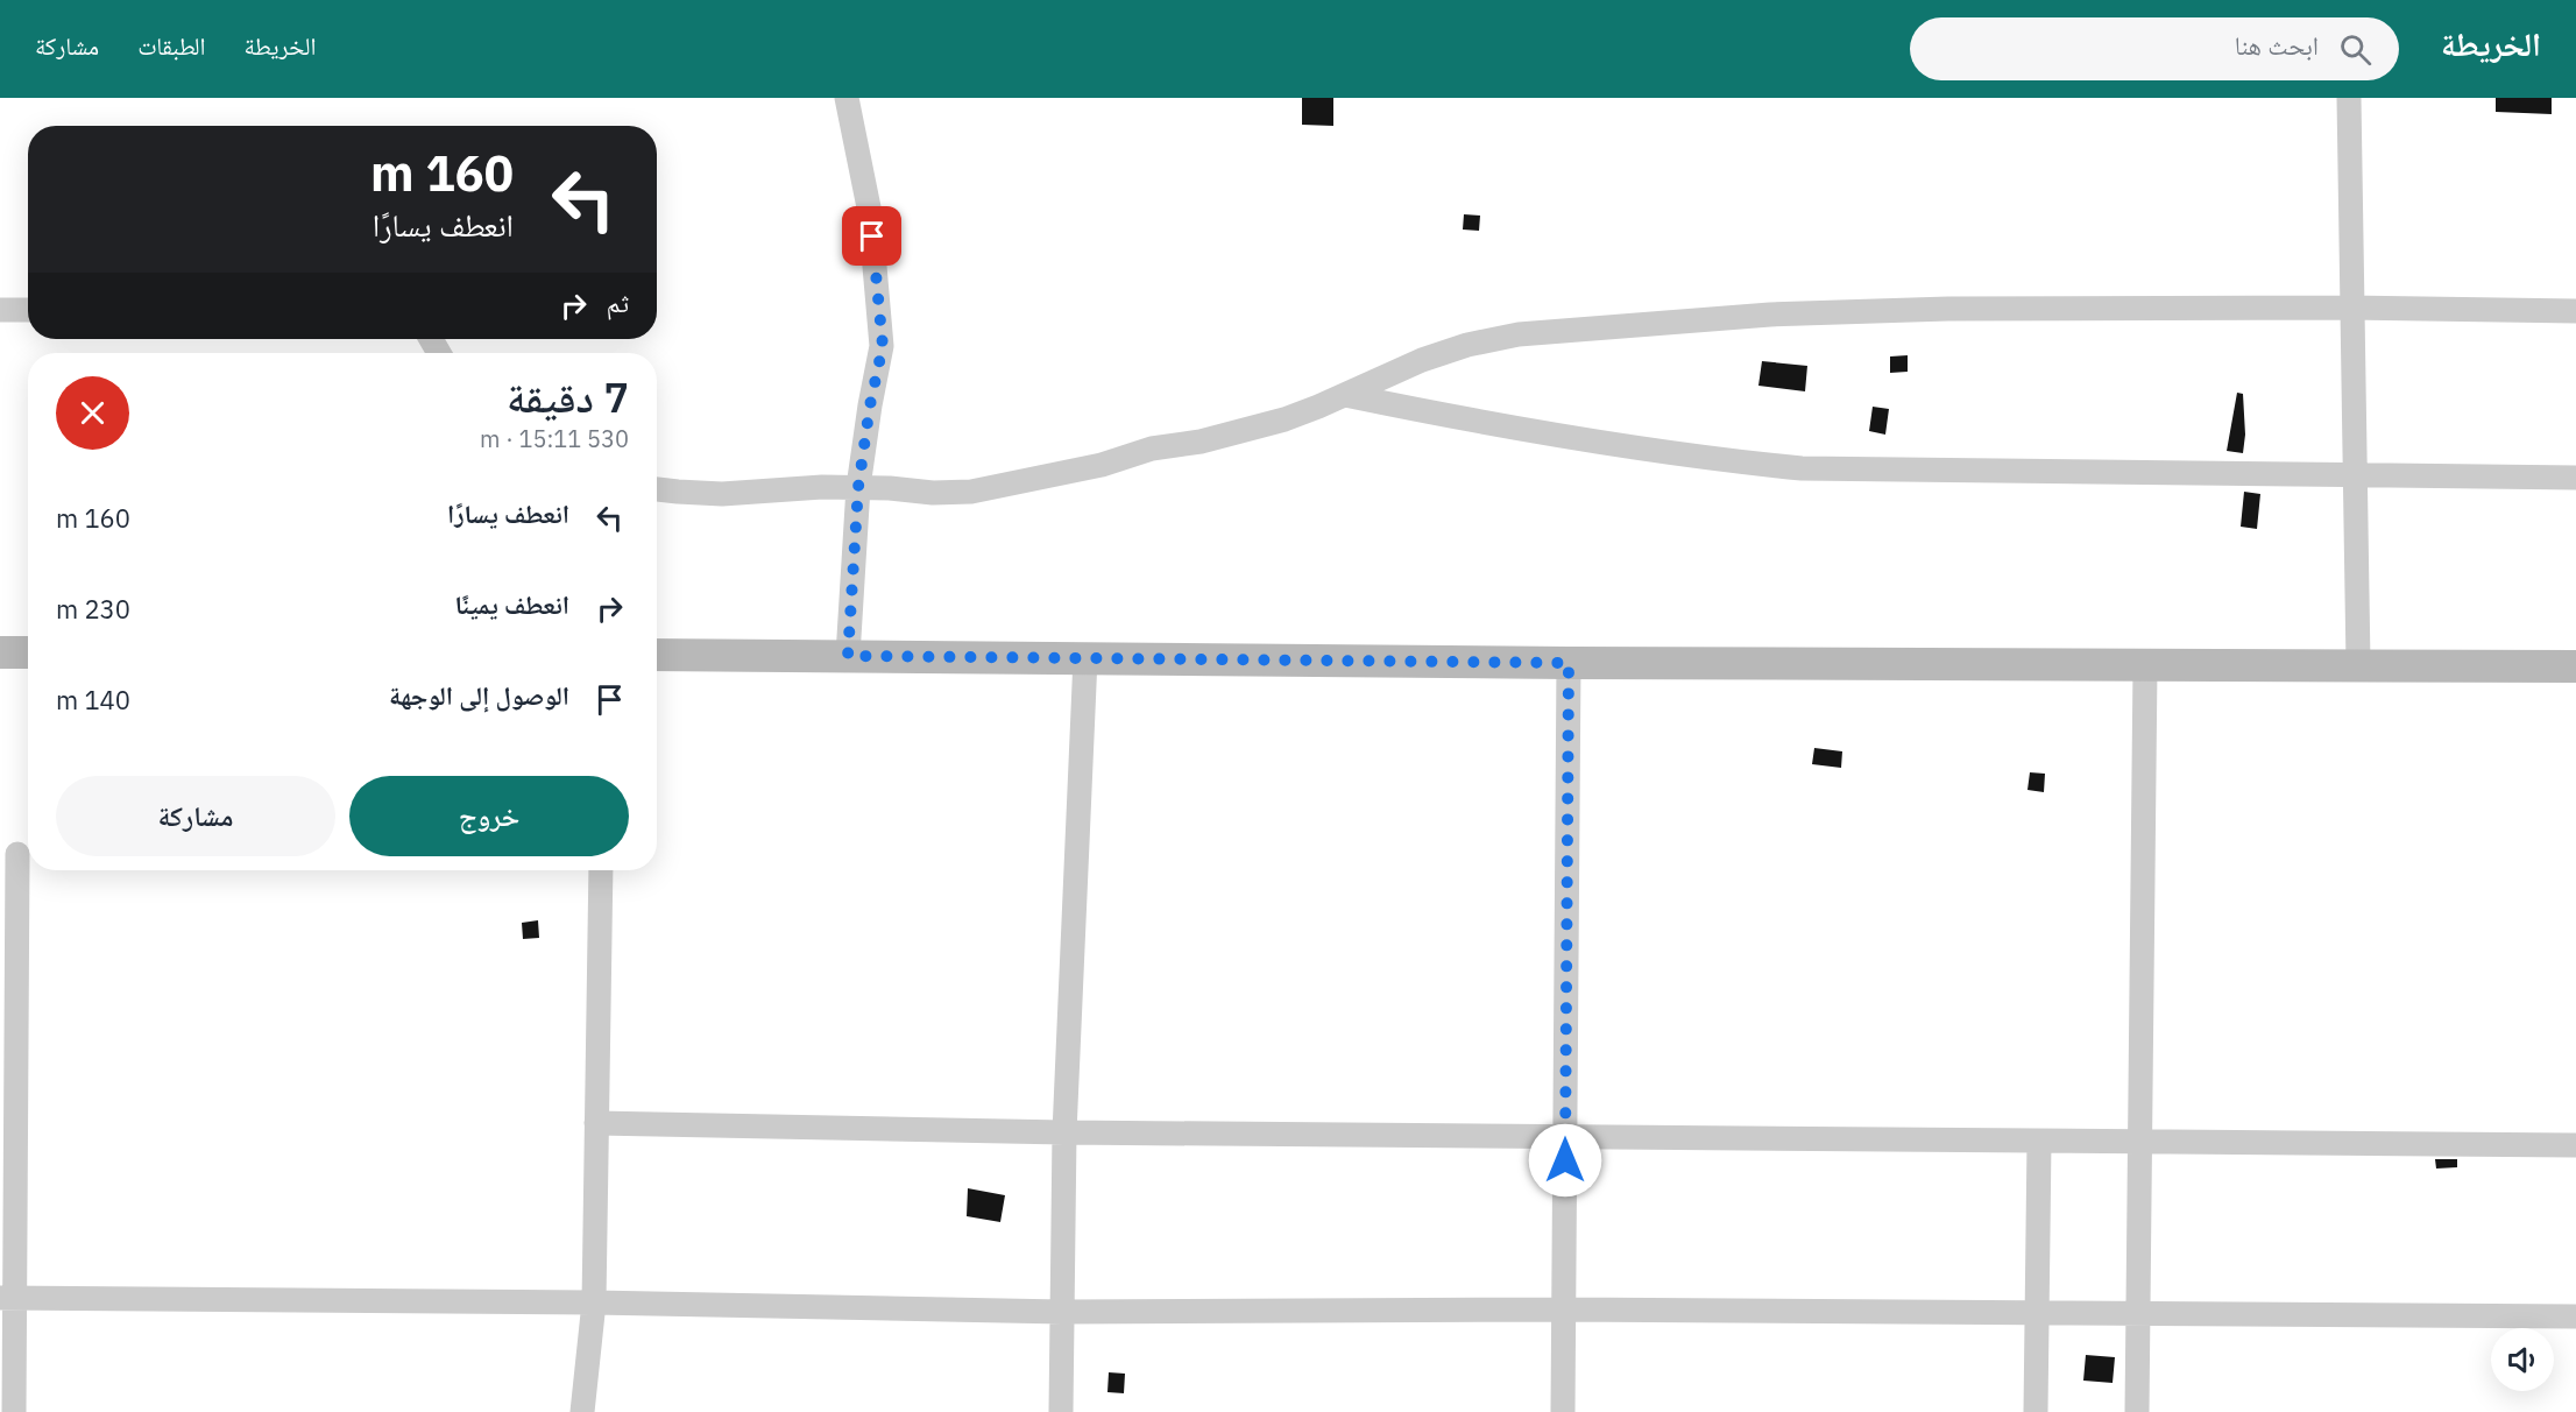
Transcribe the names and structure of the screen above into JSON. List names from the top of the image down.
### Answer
{
  "page": {
    "header": "الخريطة",
    "search": "ابحث هنا",
    "nav": ["الخريطة", "الطبقات", "مشاركة"],
    "turn": ["160 m", "انعطف يسارًا"],
    "then": "ثم",
    "heading": ["7 دقيقة", "530 m · 15:11"],
    "list": [
      {
        "name": "انعطف يسارًا",
        "value": "160 m"
      },
      {
        "name": "انعطف يمينًا",
        "value": "230 m"
      },
      {
        "name": "الوصول إلى الوجهة",
        "value": "140 m"
      }
    ],
    "buttons": ["خروج", "مشاركة"]
  }
}
